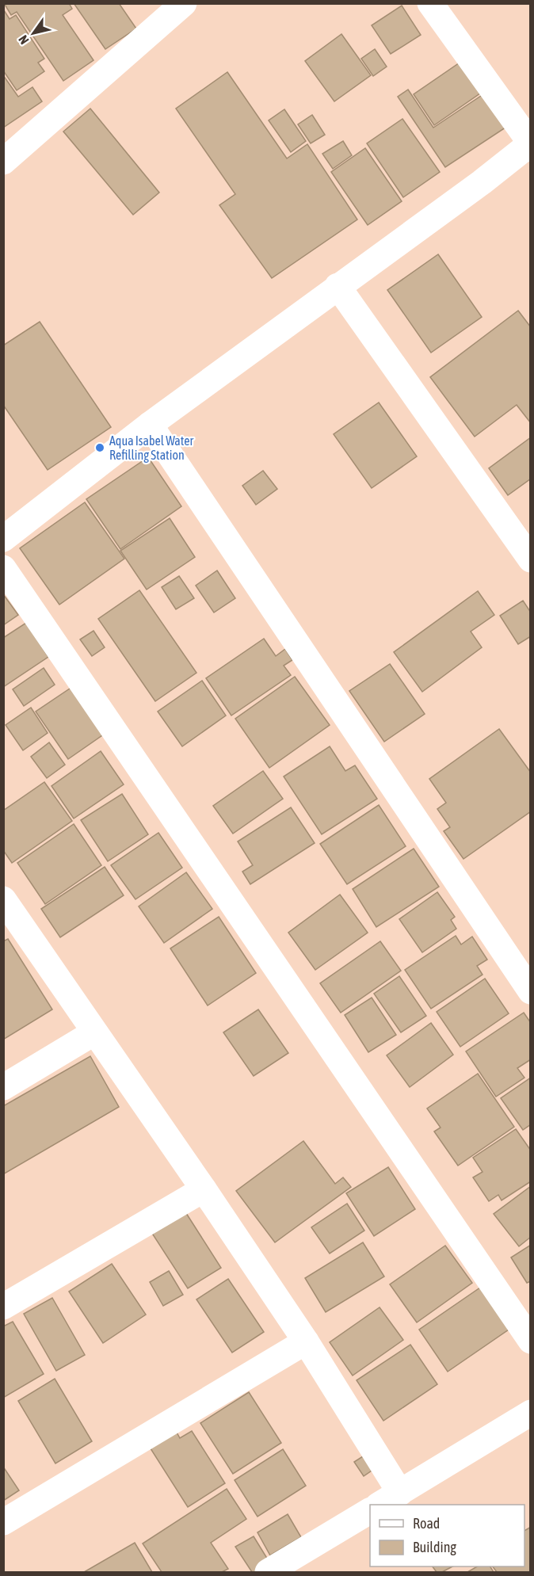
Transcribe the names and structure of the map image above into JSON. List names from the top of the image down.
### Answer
{
  "places": ["Aqua Isabel Water Refilling Station"],
  "legend": ["Road", "Building"],
  "north": "bottom left"
}
